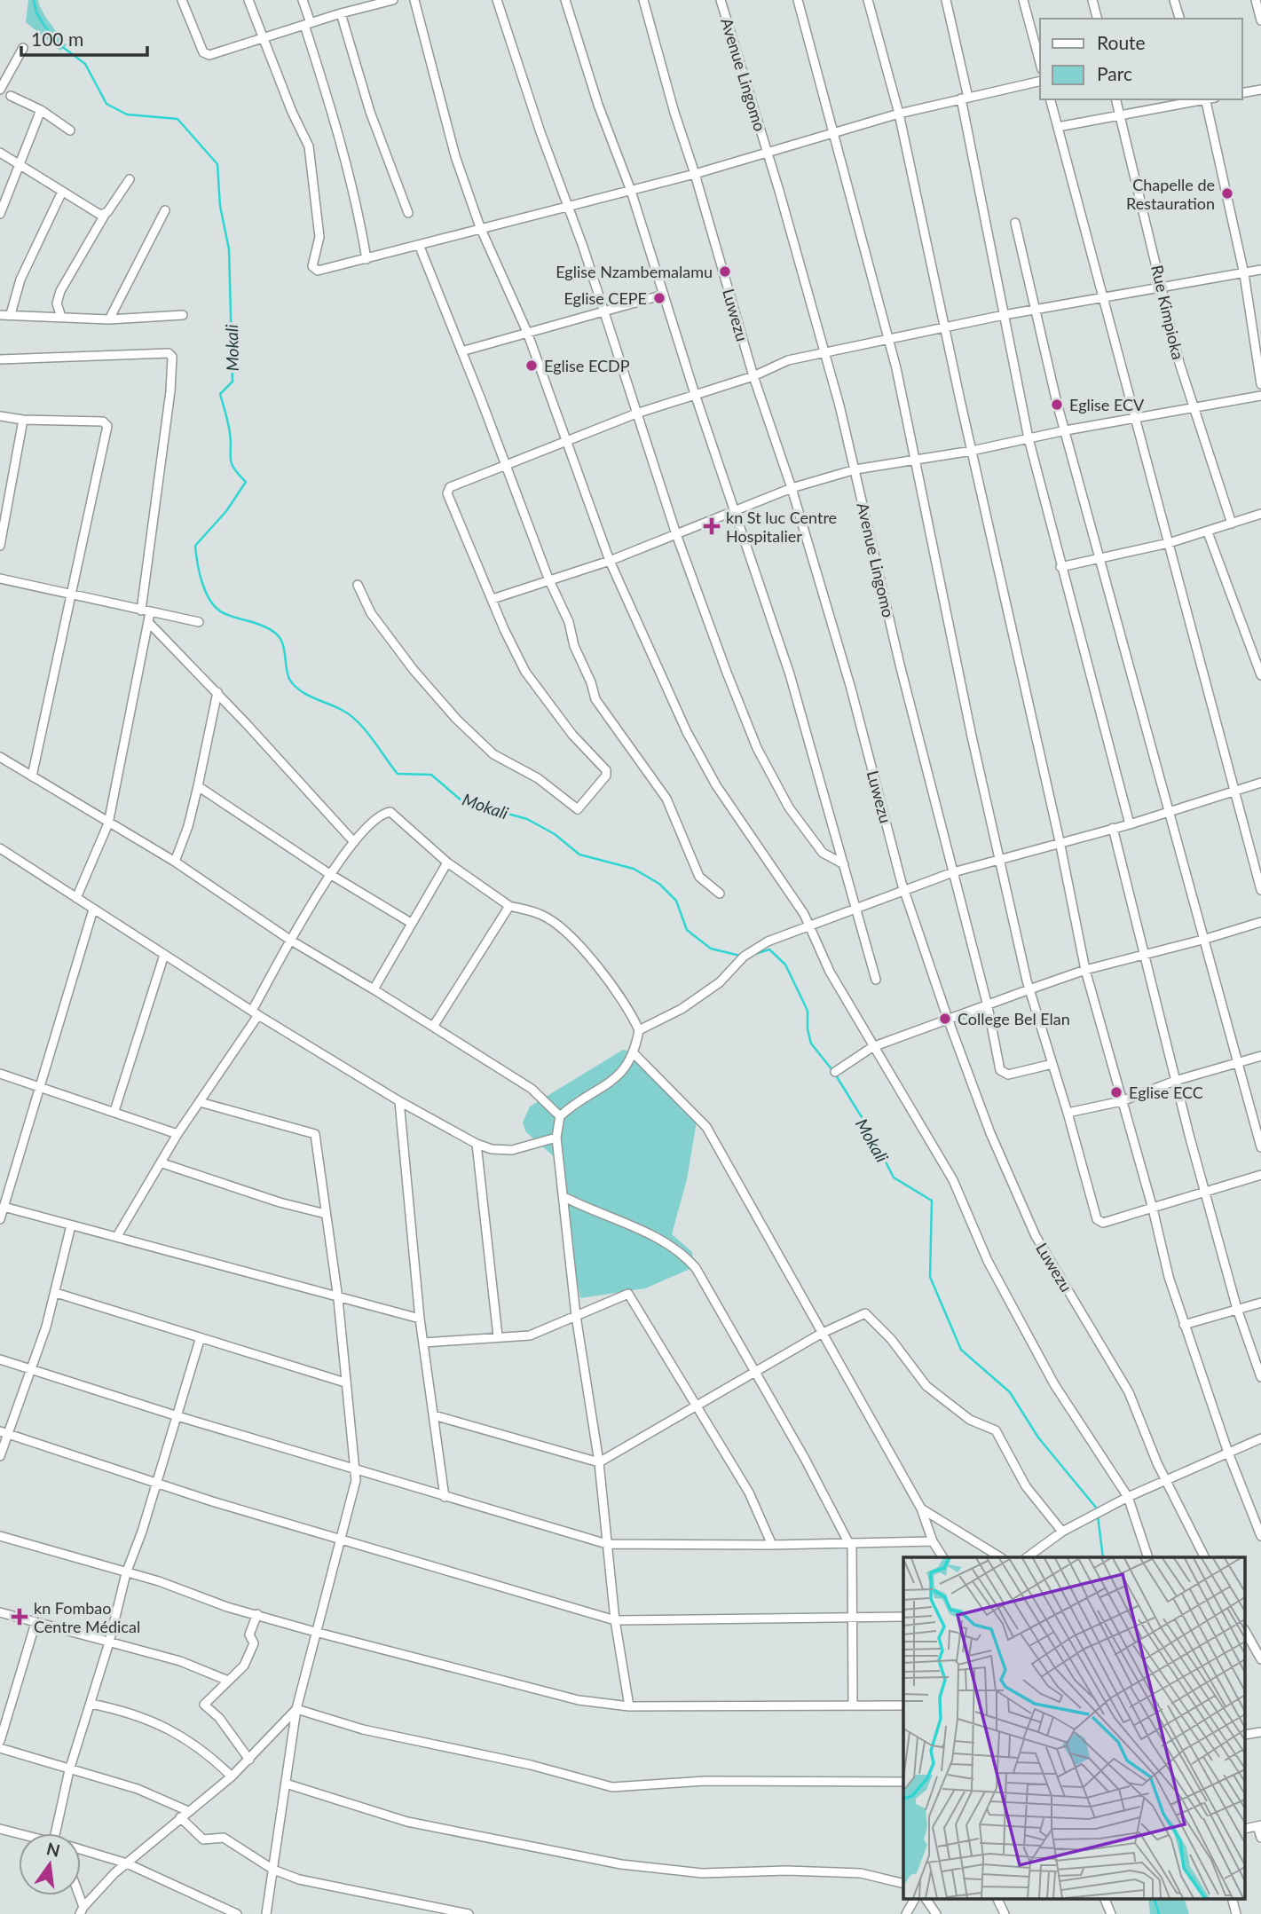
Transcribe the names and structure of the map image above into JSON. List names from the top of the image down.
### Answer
{
  "streets": {
    "street": ["Avenue Lingomo", "Rue Kimpioka", "Luwezu"]
  },
  "water": ["Mokali"],
  "places": {
    "other": [
      "Chapelle de Restauration",
      "Eglise Nzambemalamu",
      "Eglise CEPE",
      "Eglise ECDP",
      "Eglise ECV",
      "College Bel Elan",
      "Eglise ECC"
    ],
    "health": ["kn St luc Centre Hospitalier", "kn Fombao Centre Médical"]
  },
  "legend": ["Route", "Parc"],
  "scale_bar": "100 m",
  "north": "top"
}
